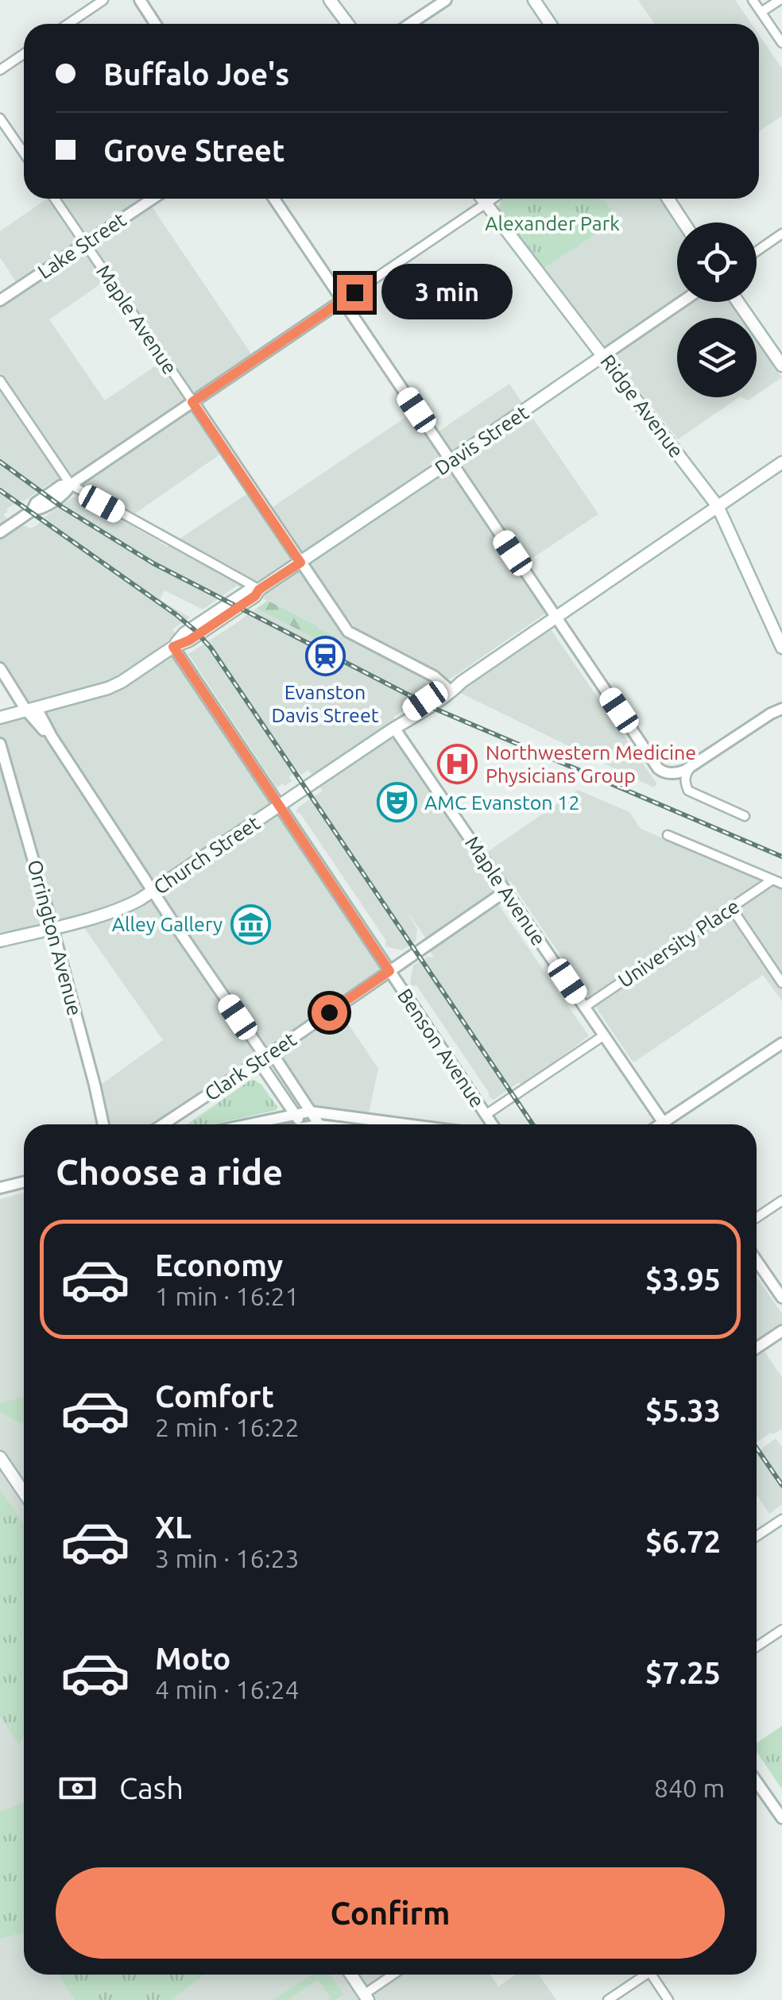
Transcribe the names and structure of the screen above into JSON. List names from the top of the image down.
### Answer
{
  "streets": {
    "main road": ["Ridge Avenue", "Davis Street", "Church Street"],
    "street": [
      "Lake Street",
      "Maple Avenue",
      "Orrington Avenue",
      "University Place",
      "Benson Avenue",
      "Clark Street"
    ]
  },
  "crossings": [
    ["Lake Street", "Maple Avenue"],
    ["Maple Avenue", "Davis Street"],
    ["Maple Avenue", "Church Street"],
    ["Maple Avenue", "University Place"],
    ["Maple Avenue", "Clark Street"],
    ["Ridge Avenue", "Davis Street"],
    ["Ridge Avenue", "Church Street"],
    ["Davis Street", "Benson Avenue"],
    ["Church Street", "Orrington Avenue"],
    ["Church Street", "Benson Avenue"],
    ["Benson Avenue", "Clark Street"]
  ],
  "parks": ["Alexander Park"],
  "places": {
    "station": ["Evanston Davis Street"],
    "hospital": ["Northwestern Medicine Physicians Group"],
    "theatre": ["AMC Evanston 12"],
    "museum": ["Alley Gallery"]
  },
  "page": {
    "banner": ["Buffalo Joe's", "Grove Street"],
    "bubble": "3 min",
    "heading": "Choose a ride",
    "list": [
      {
        "name": "Economy",
        "note": "1 min · 16:21",
        "value": "$3.95"
      },
      {
        "name": "Comfort",
        "note": "2 min · 16:22",
        "value": "$5.33"
      },
      {
        "name": "XL",
        "note": "3 min · 16:23",
        "value": "$6.72"
      },
      {
        "name": "Moto",
        "note": "4 min · 16:24",
        "value": "$7.25"
      }
    ],
    "pay": ["Cash", "840 m"],
    "buttons": "Confirm"
  }
}
